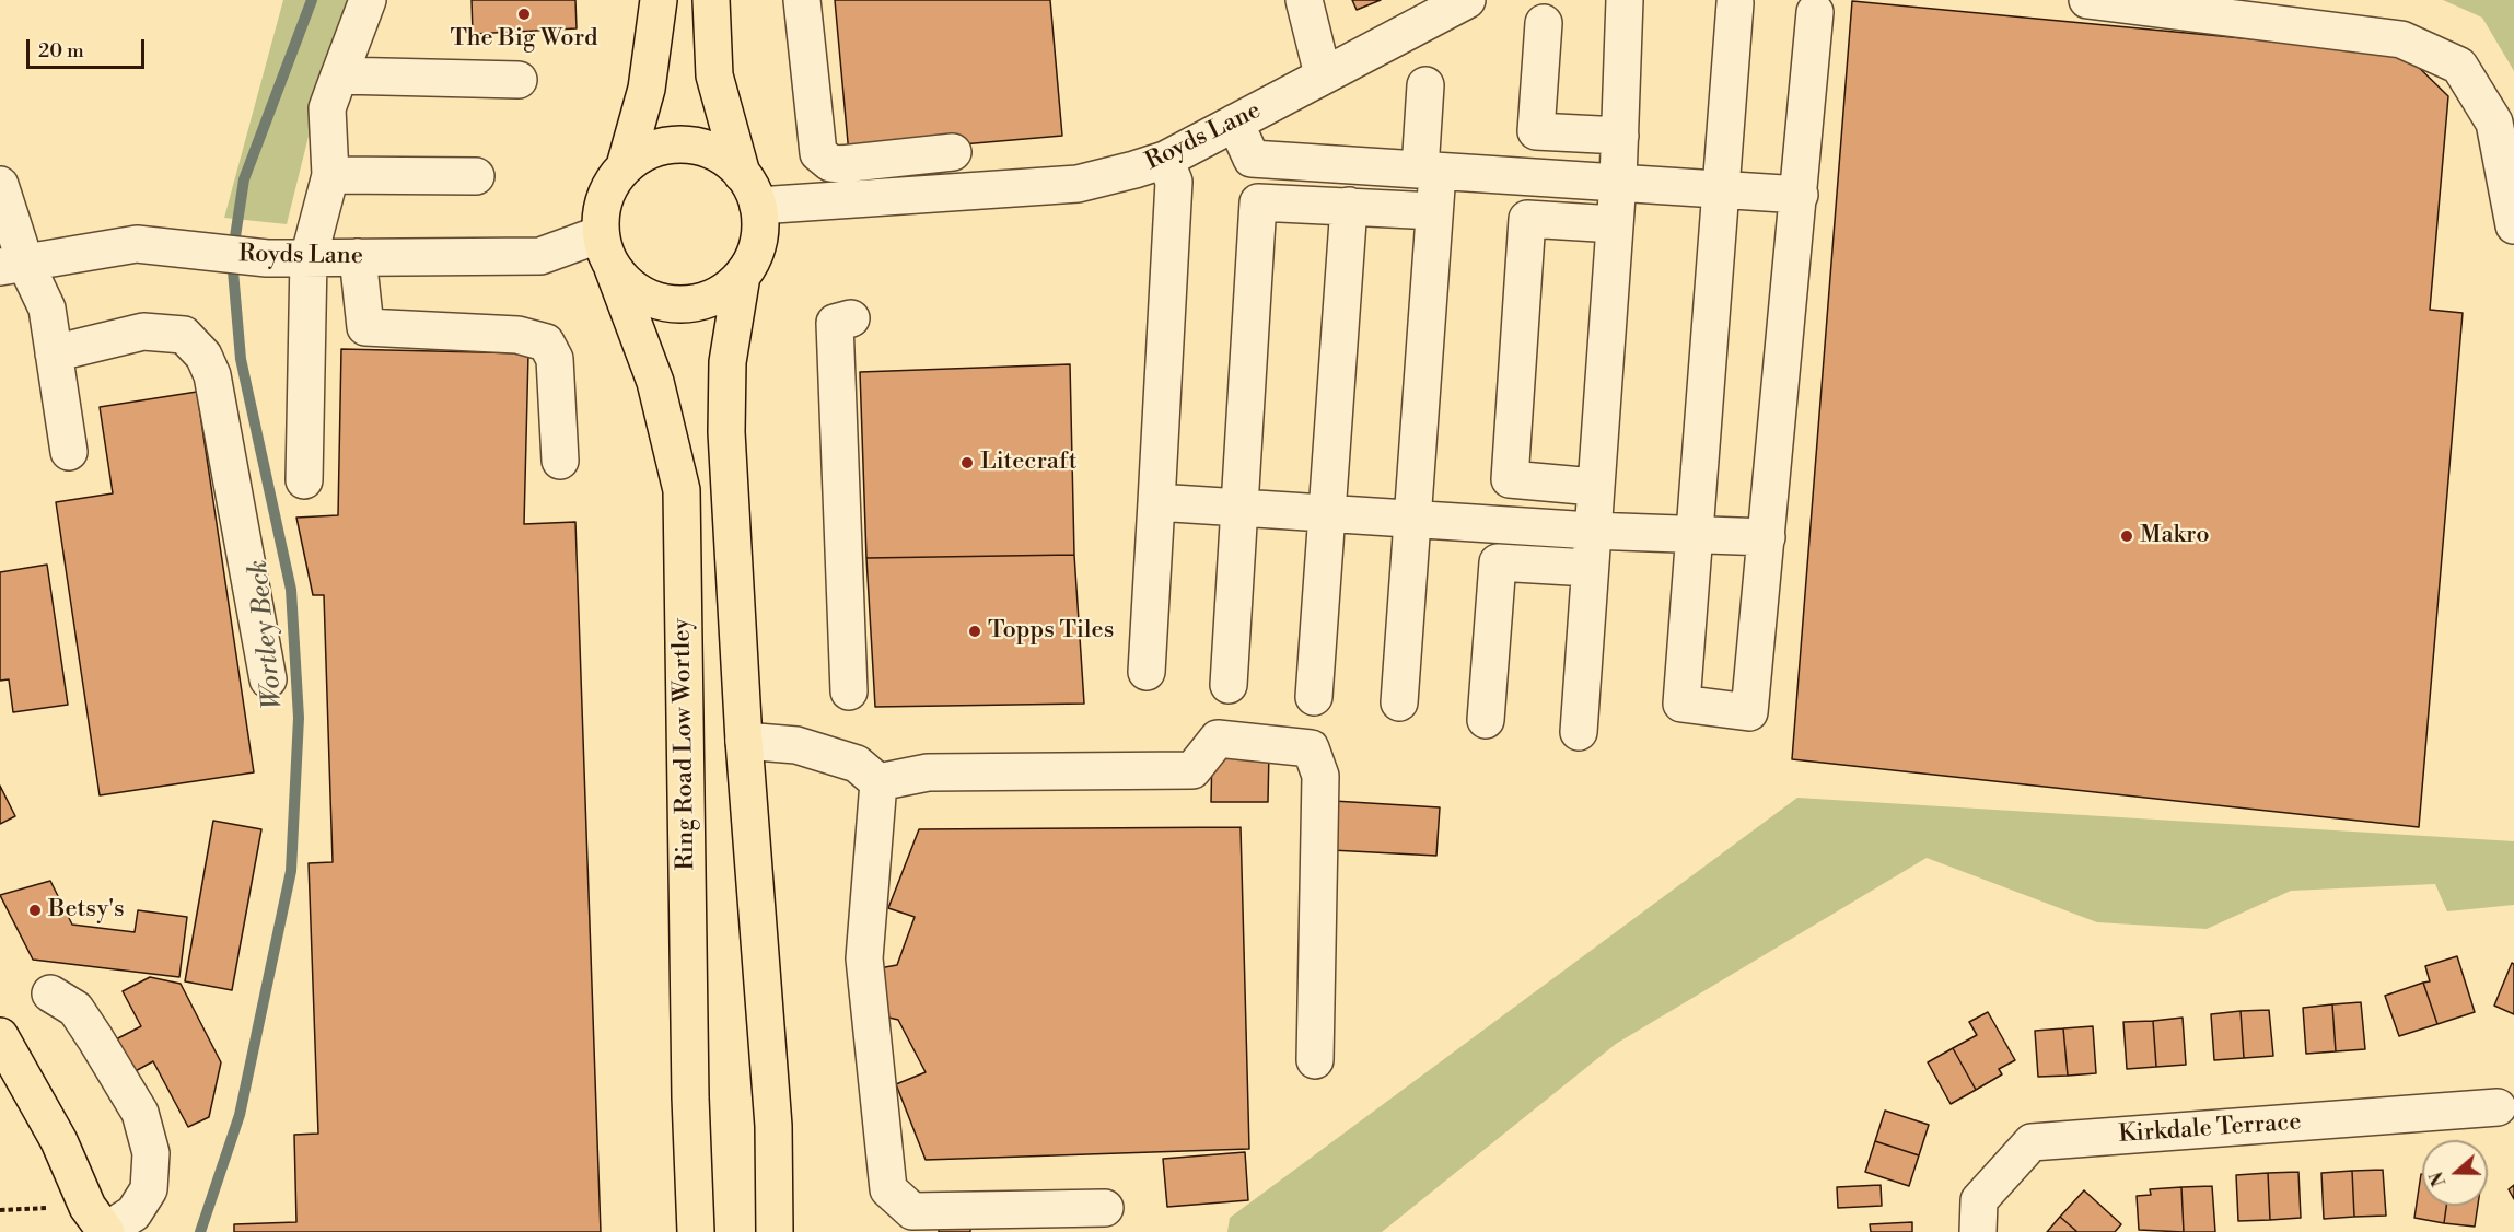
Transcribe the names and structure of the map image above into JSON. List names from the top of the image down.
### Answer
{
  "streets": {
    "main road": ["Ring Road Low Wortley"],
    "street": ["Royds Lane", "Kirkdale Terrace"]
  },
  "crossings": [
    ["Royds Lane", "Ring Road Low Wortley"]
  ],
  "water": ["Wortley Beck"],
  "places": [
    "The Big Word",
    "Litecraft",
    "Makro",
    "Topps Tiles",
    "Betsy's"
  ],
  "scale_bar": "20 m",
  "north": "left"
}
